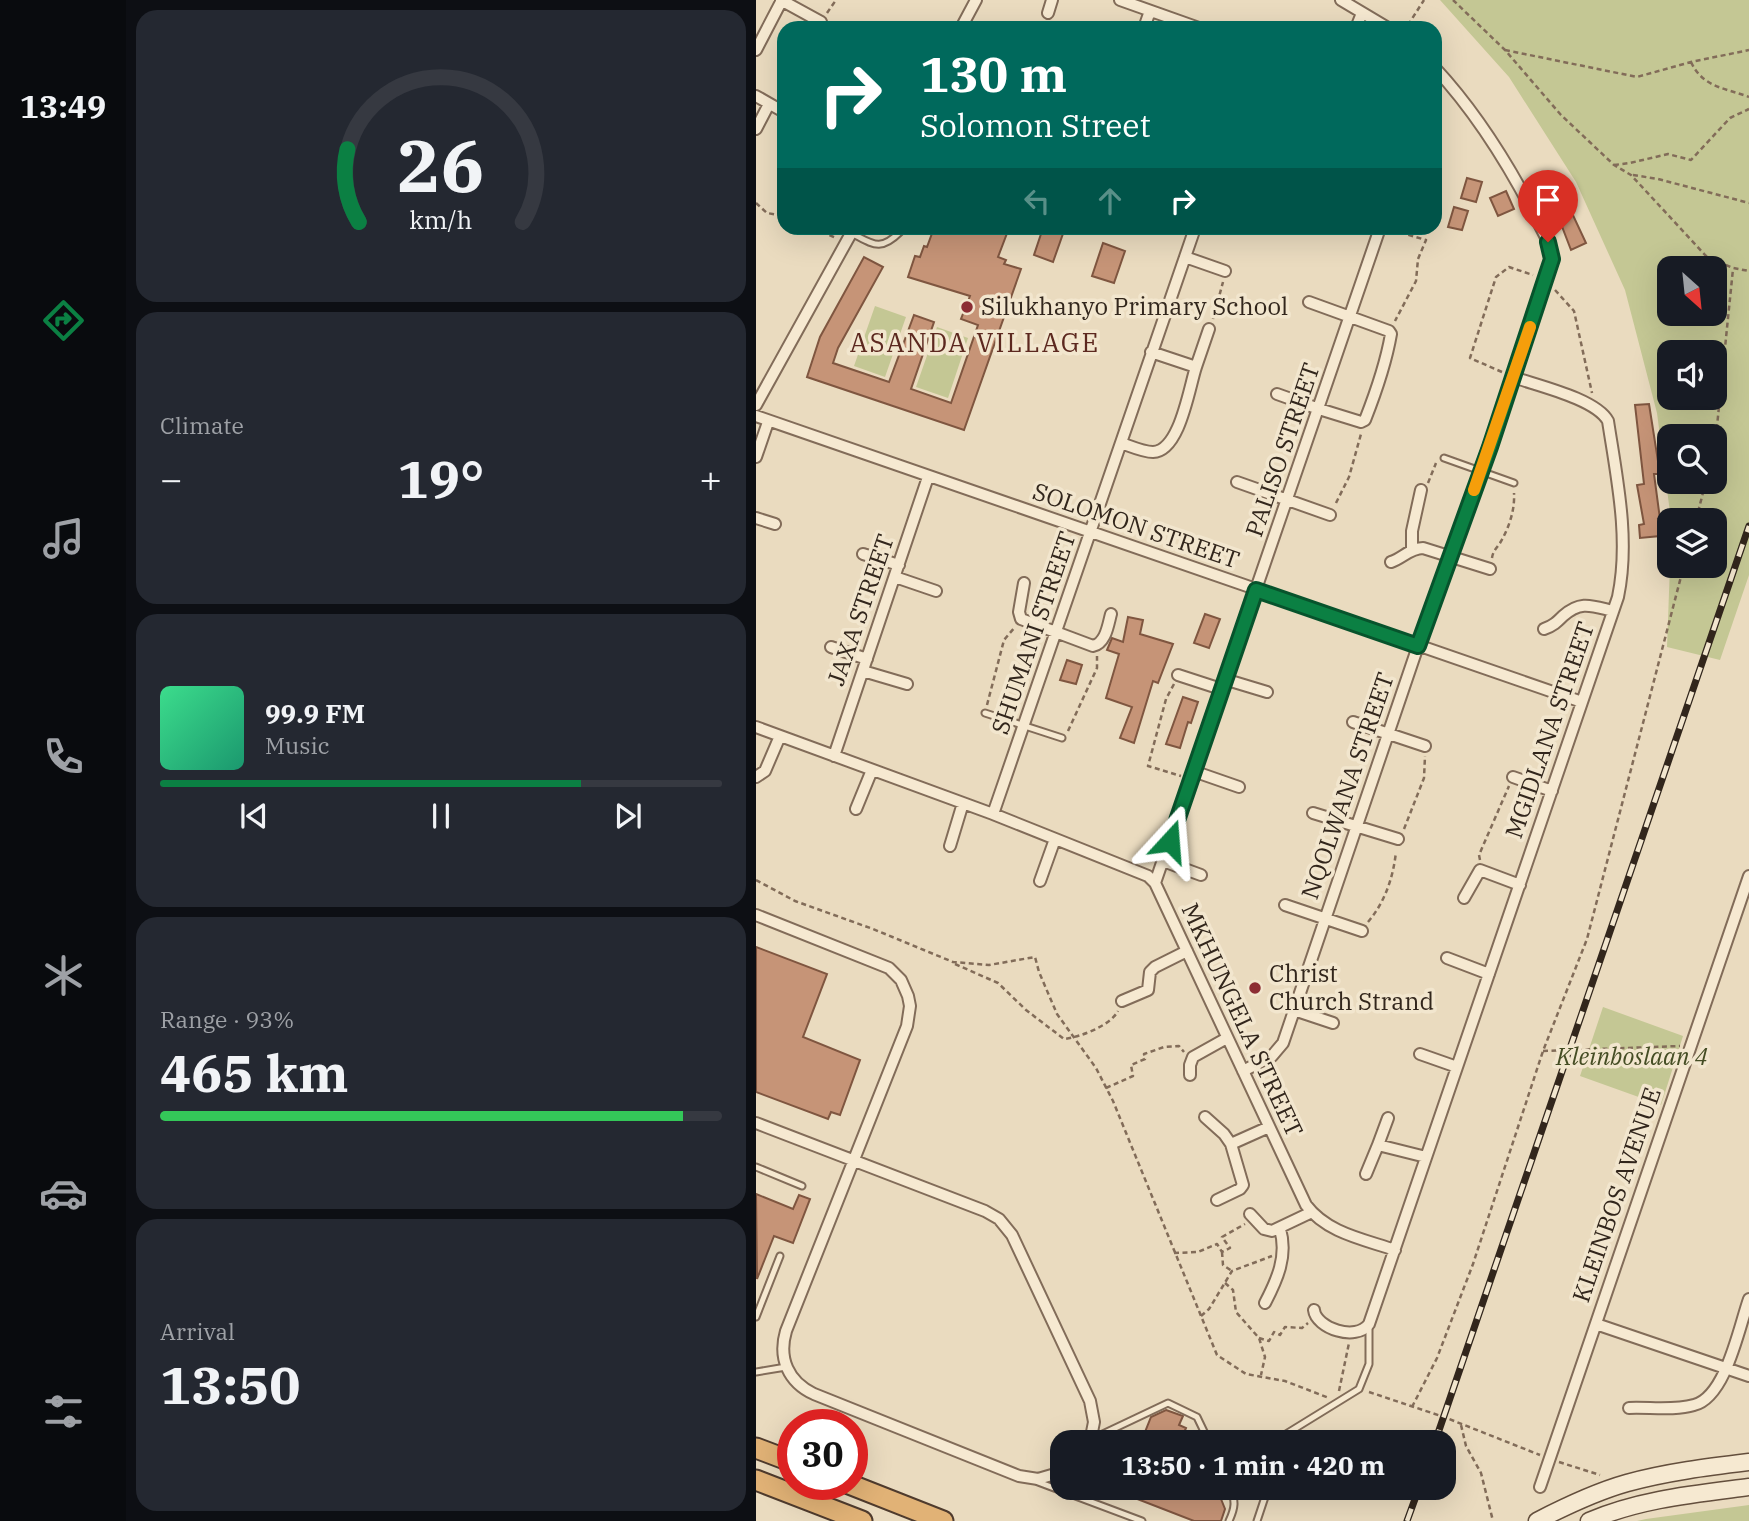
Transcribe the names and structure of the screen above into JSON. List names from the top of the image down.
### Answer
{
  "streets": {
    "street": [
      "PALISO STREET",
      "SOLOMON STREET",
      "JAXA STREET",
      "SHUMANI STREET",
      "MGIDLANA STREET",
      "NQOLWANA STREET",
      "MKHUNGELA STREET",
      "KLEINBOS AVENUE"
    ]
  },
  "crossings": [
    ["PALISO STREET", "SOLOMON STREET"],
    ["PALISO STREET", "MKHUNGELA STREET"],
    ["SOLOMON STREET", "JAXA STREET"],
    ["SOLOMON STREET", "SHUMANI STREET"],
    ["SOLOMON STREET", "MGIDLANA STREET"],
    ["SOLOMON STREET", "NQOLWANA STREET"],
    ["JAXA STREET", "MKHUNGELA STREET"],
    ["SHUMANI STREET", "MKHUNGELA STREET"],
    ["MGIDLANA STREET", "NQOLWANA STREET"],
    ["MGIDLANA STREET", "MKHUNGELA STREET"],
    ["NQOLWANA STREET", "MKHUNGELA STREET"]
  ],
  "districts": ["ASANDA VILLAGE"],
  "parks": ["Kleinboslaan 4"],
  "places": ["Silukhanyo Primary School", "Christ Church Strand"],
  "north": "bottom right",
  "page": {
    "tabs": "13:49",
    "turn": ["130 m", "Solomon Street"],
    "tile": [
      "Climate",
      ["Range · 93%", "465 km"],
      ["Arrival", "13:50"]
    ],
    "heat": ["−", "19°", "+"],
    "song": ["99.9 FM", "Music"],
    "limit": "30",
    "trip": "13:50 · 1 min · 420 m",
    "gauge": ["26", "km/h"]
  }
}
